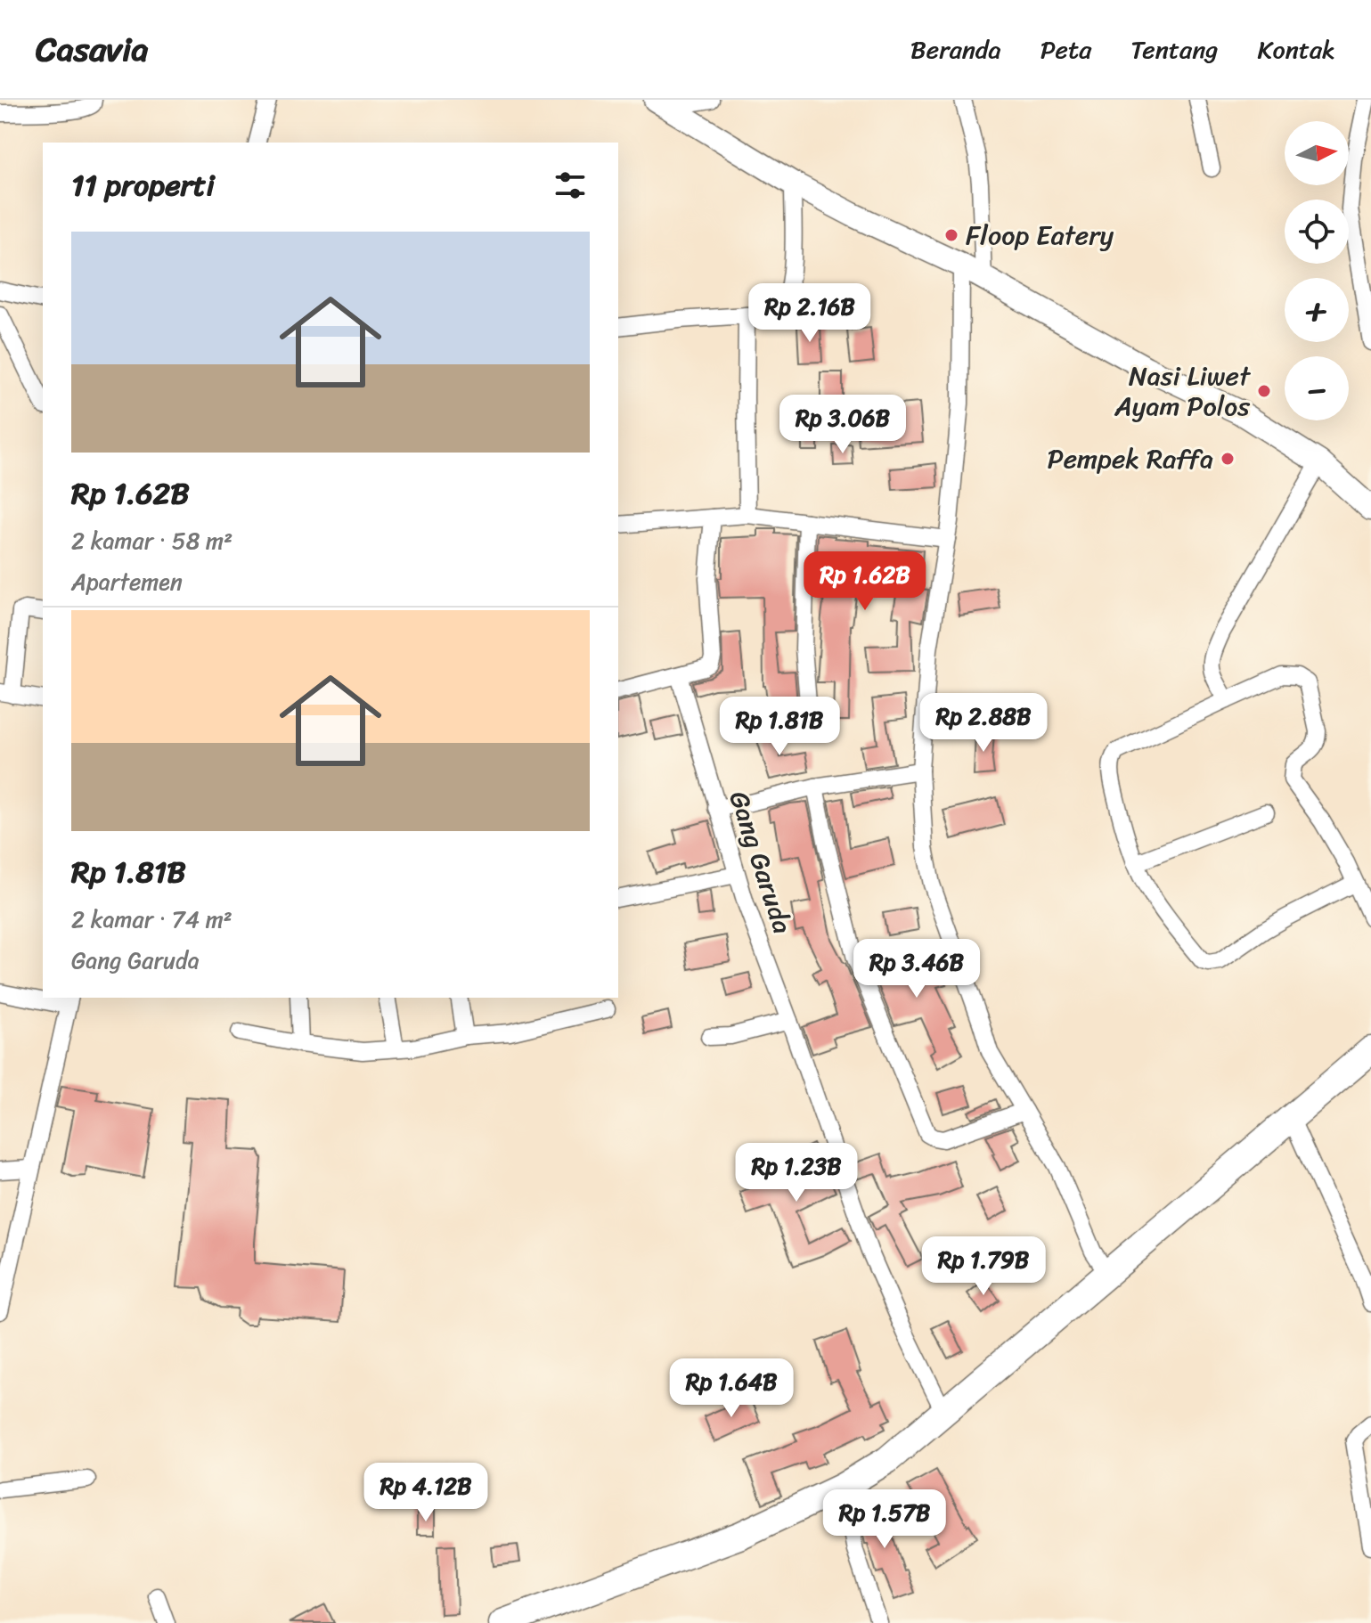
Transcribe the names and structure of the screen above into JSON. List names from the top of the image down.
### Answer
{
  "streets": {
    "street": ["Gang Garuda"]
  },
  "places": ["Floop Eatery", "Nasi Liwet Ayam Polos", "Pempek Raffa"],
  "north": "right",
  "page": {
    "header": "Casavia",
    "nav": [
      "Beranda",
      "Peta",
      "Tentang",
      "Kontak"
    ],
    "map_buttons": ["+", "−"],
    "heading": "11 properti",
    "list": [
      {
        "name": "Rp 1.62B",
        "note": "2 kamar · 58 m² · Apartemen"
      },
      {
        "name": "Rp 1.81B",
        "note": "2 kamar · 74 m² · Gang Garuda"
      }
    ],
    "price": [
      "Rp 2.16B",
      "Rp 3.06B",
      "Rp 1.62B",
      "Rp 2.88B",
      "Rp 1.81B",
      "Rp 3.46B",
      "Rp 1.23B",
      "Rp 1.79B",
      "Rp 1.64B",
      "Rp 4.12B",
      "Rp 1.57B"
    ]
  }
}
